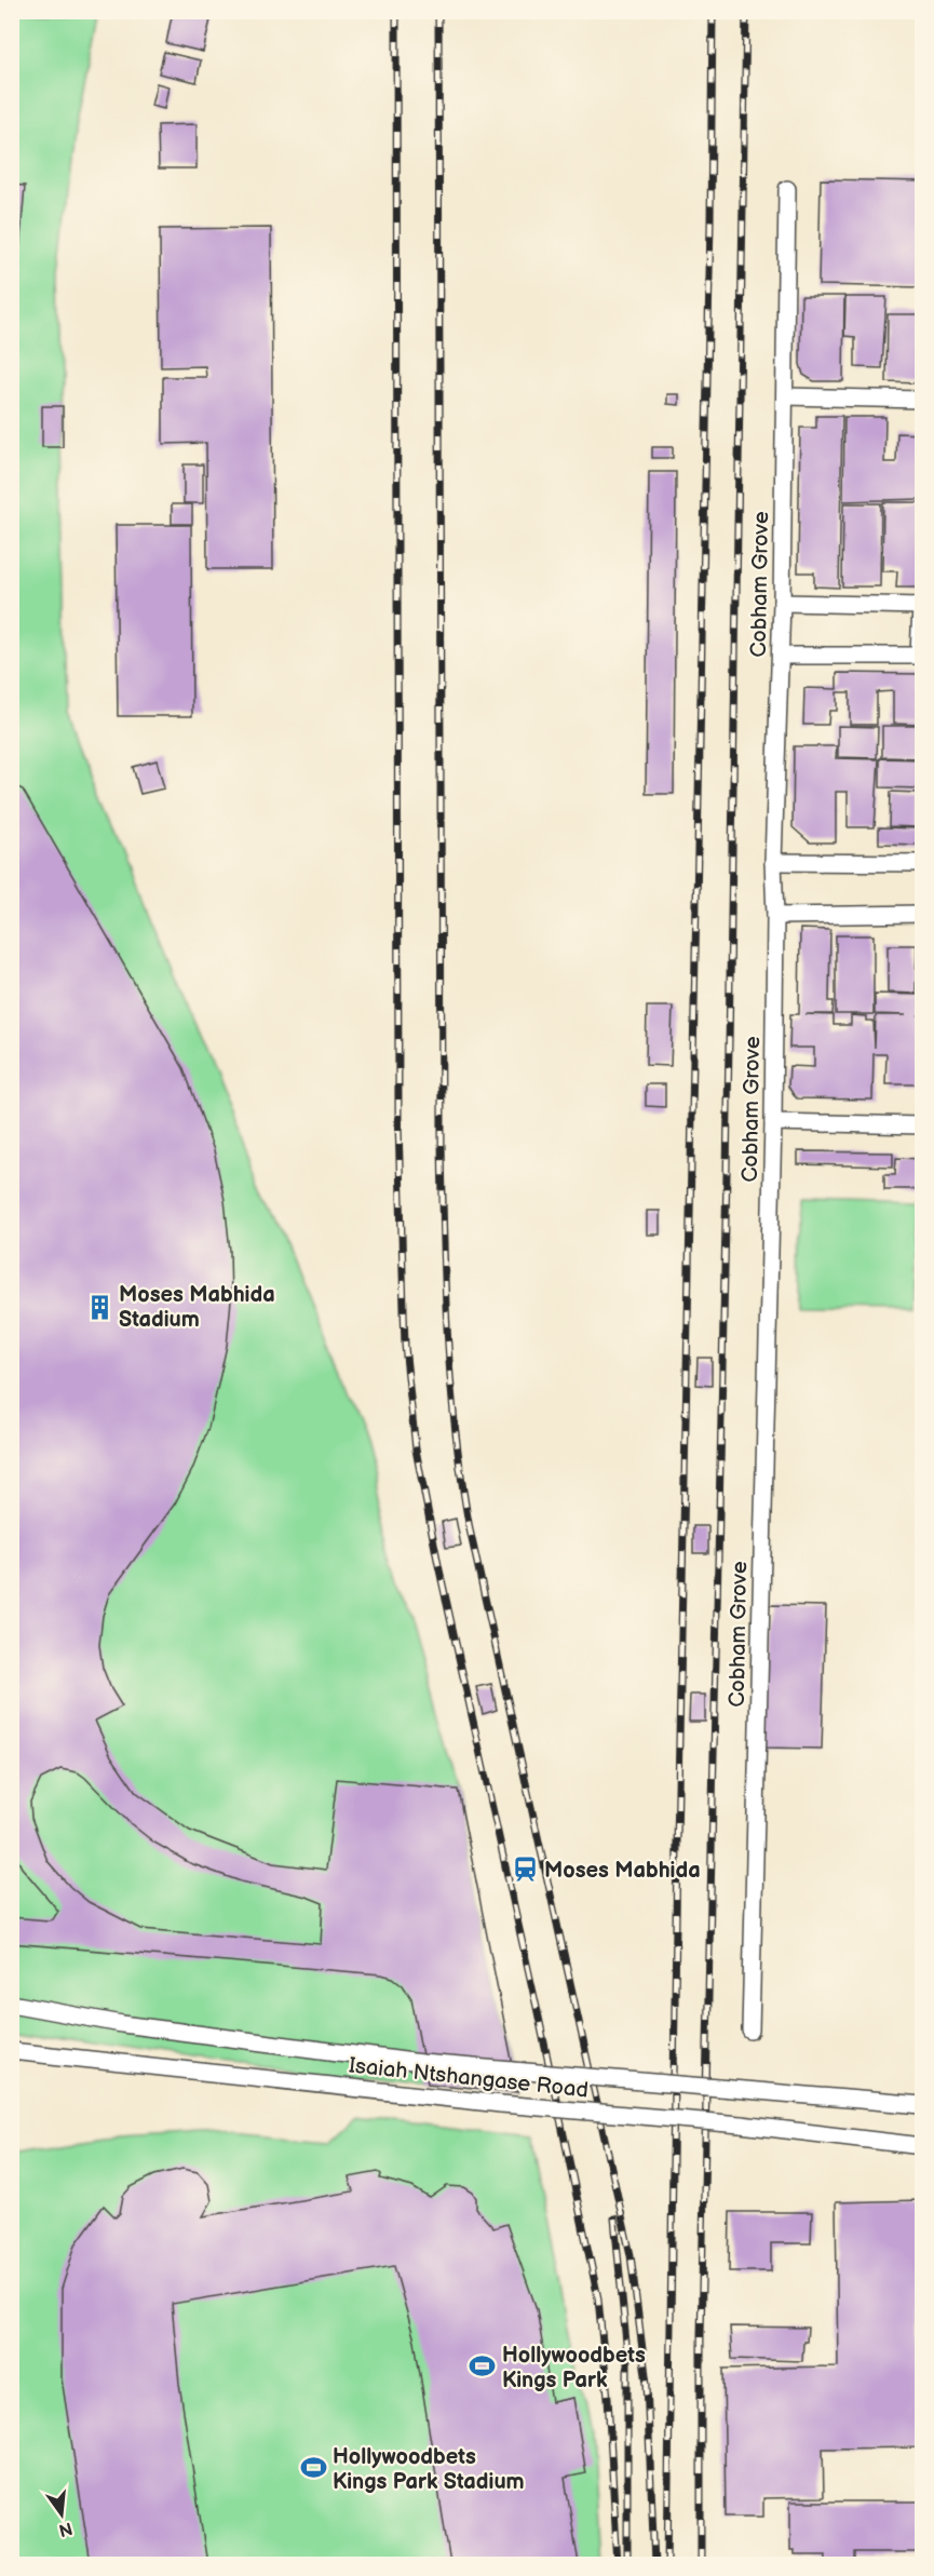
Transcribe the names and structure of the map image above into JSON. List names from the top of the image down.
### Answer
{
  "streets": {
    "street": ["Cobham Grove", "Isaiah Ntshangase Road"]
  },
  "places": {
    "building": ["Moses Mabhida Stadium"],
    "station": ["Moses Mabhida"],
    "sports": ["Hollywoodbets Kings Park", "Hollywoodbets Kings Park Stadium"]
  },
  "north": "bottom"
}
